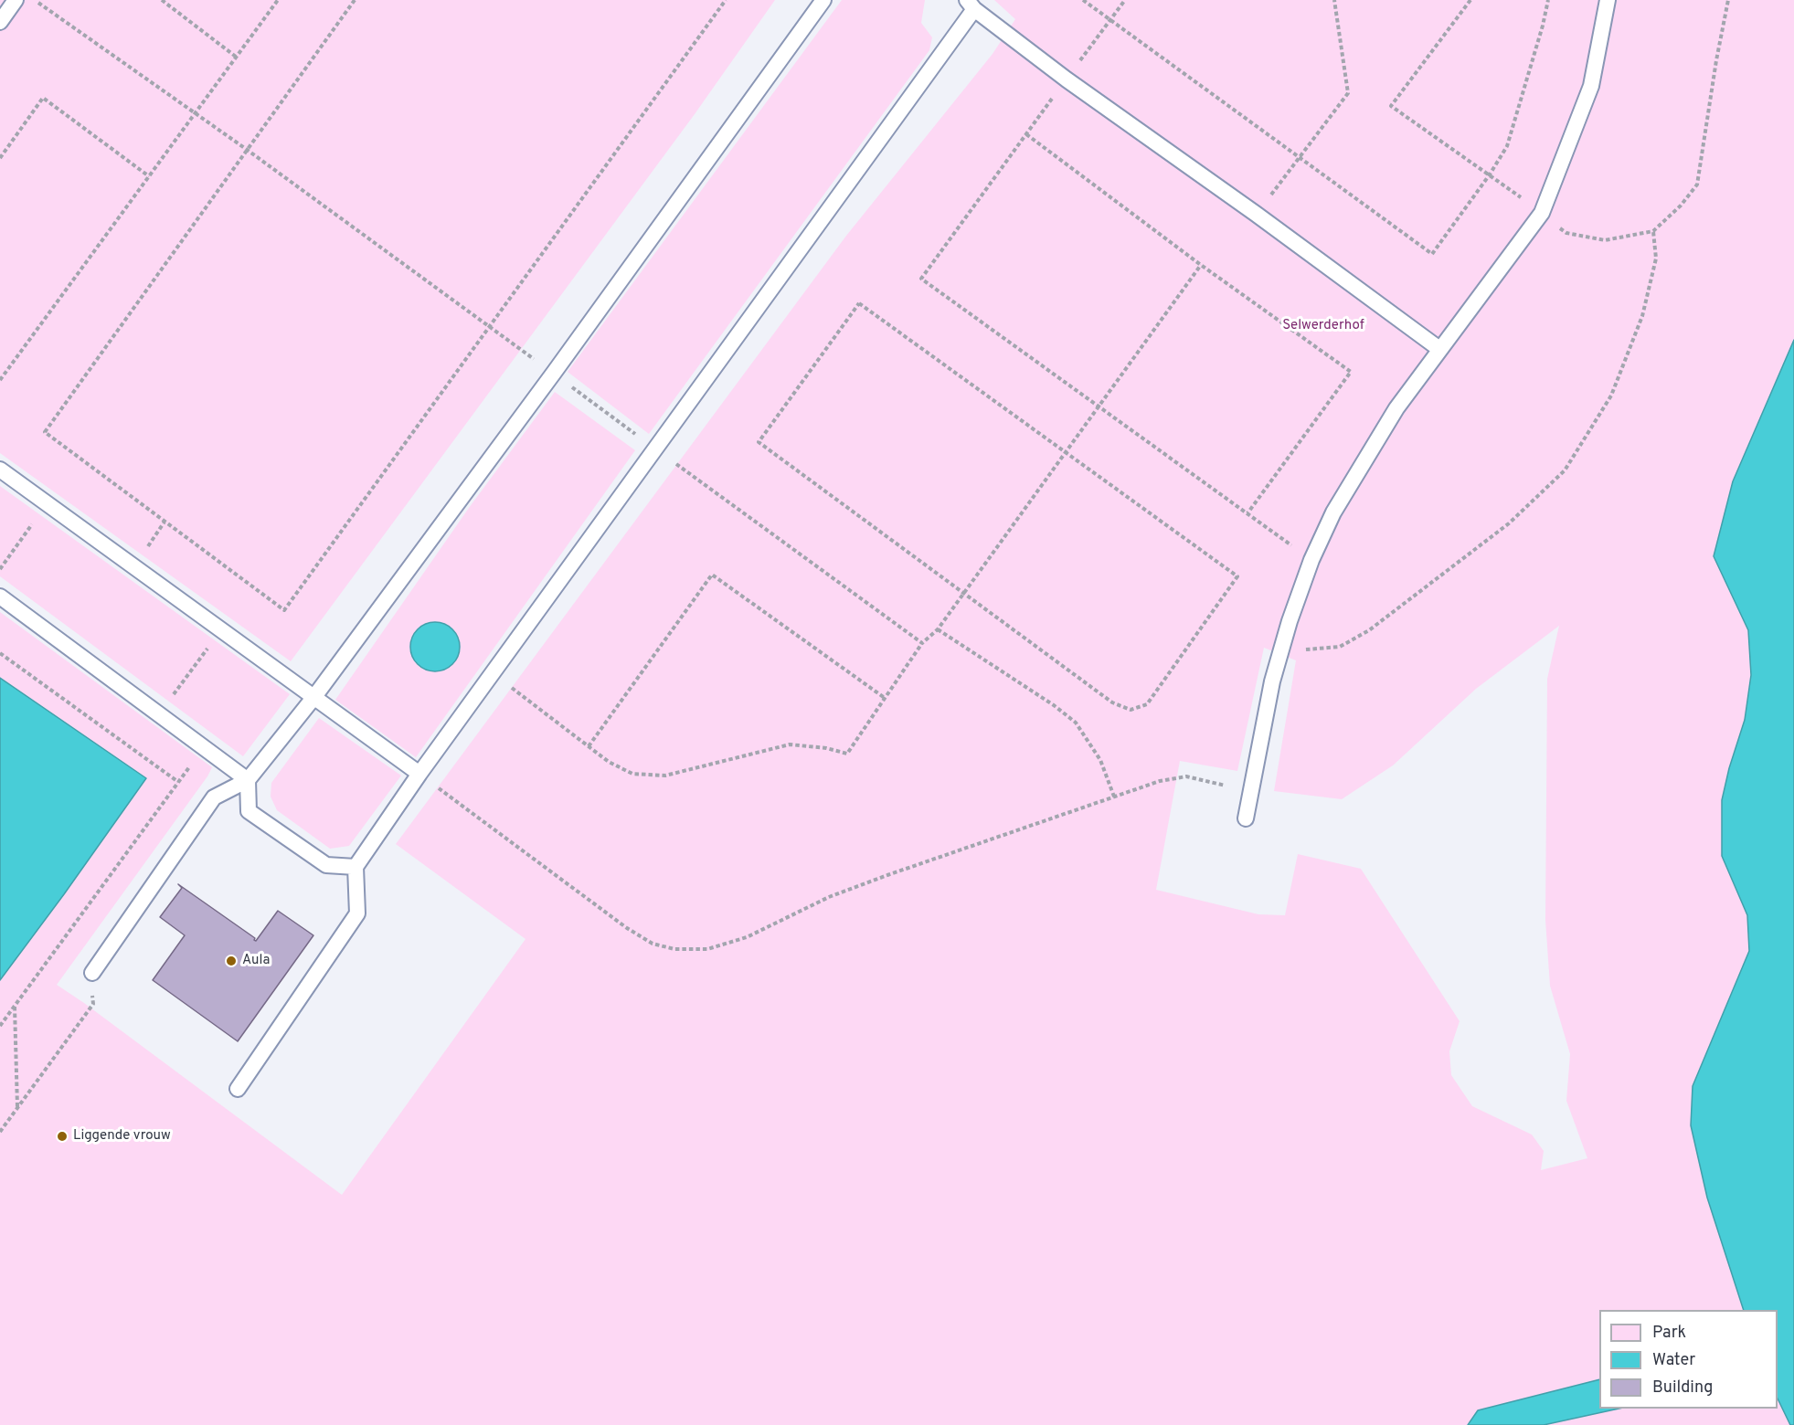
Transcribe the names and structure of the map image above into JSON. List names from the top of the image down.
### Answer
{
  "parks": ["Selwerderhof"],
  "places": ["Aula", "Liggende vrouw"],
  "legend": ["Park", "Water", "Building"]
}
